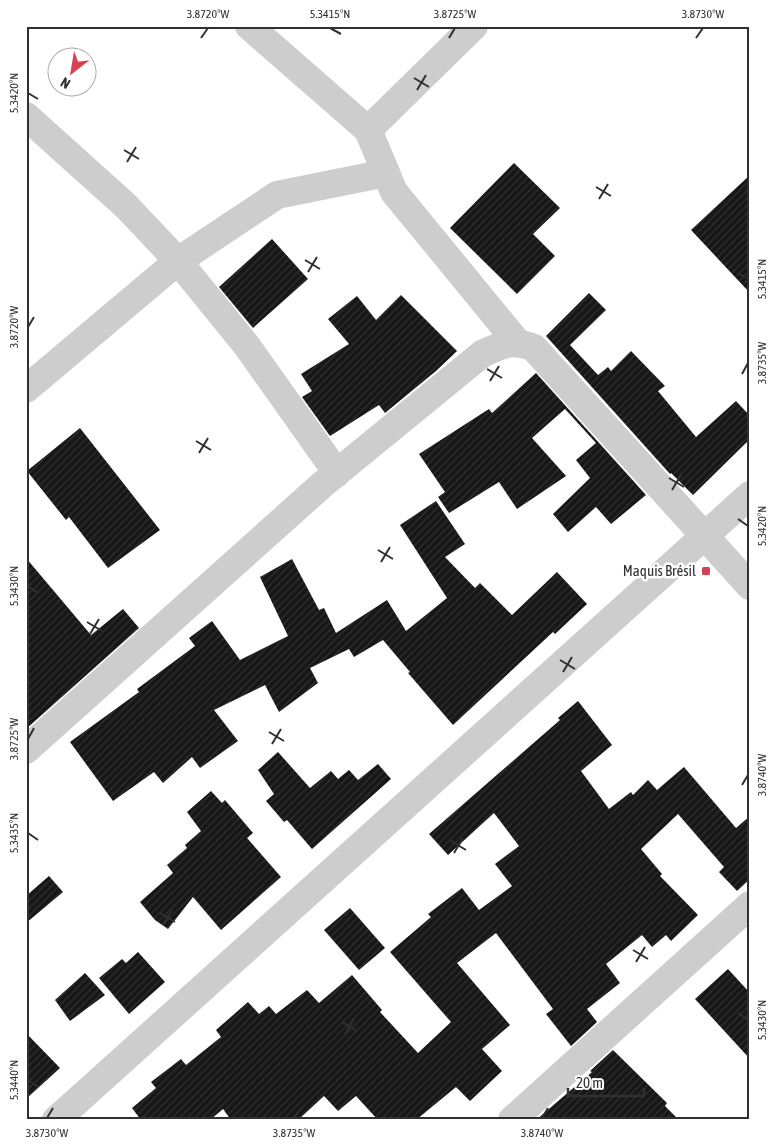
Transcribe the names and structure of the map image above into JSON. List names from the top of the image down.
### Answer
{
  "places": {
    "transit": ["Maquis Brésil"]
  },
  "scale_bar": "20 m",
  "north": "bottom left",
  "coordinates": [
    "3.8720°W",
    "5.3415°N",
    "3.8725°W",
    "3.8730°W",
    "5.3420°N",
    "3.8735°W",
    "5.3430°N",
    "3.8740°W",
    "5.3435°N",
    "5.3440°N"
  ]
}
